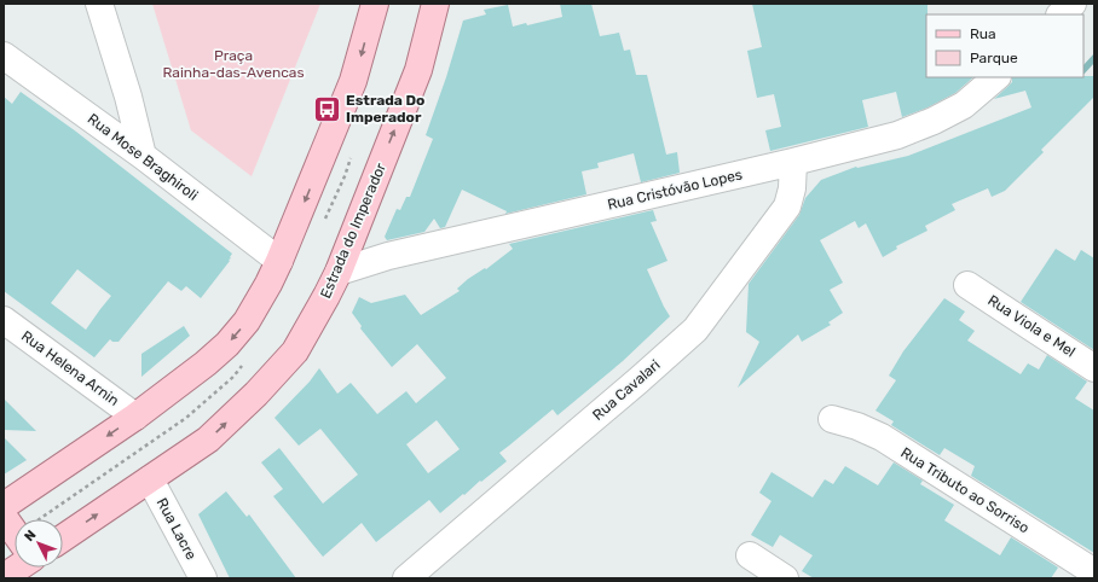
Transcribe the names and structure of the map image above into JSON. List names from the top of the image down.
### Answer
{
  "streets": {
    "main road": ["Estrada do Imperador"],
    "street": [
      "Rua Mose Braghiroli",
      "Rua Cristóvão Lopes",
      "Rua Viola e Mel",
      "Rua Helena Arnin",
      "Rua Cavalari",
      "Rua Tributo ao Sorriso",
      "Rua Lacre"
    ]
  },
  "crossings": [
    ["Rua Cristóvão Lopes", "Estrada do Imperador"],
    ["Rua Cristóvão Lopes", "Rua Cavalari"],
    ["Estrada do Imperador", "Rua Lacre"]
  ],
  "parks": ["Praça Rainha-das-Avencas"],
  "places": {
    "bus stop": ["Estrada Do Imperador"]
  },
  "legend": ["Rua", "Parque"],
  "north": "top left"
}
